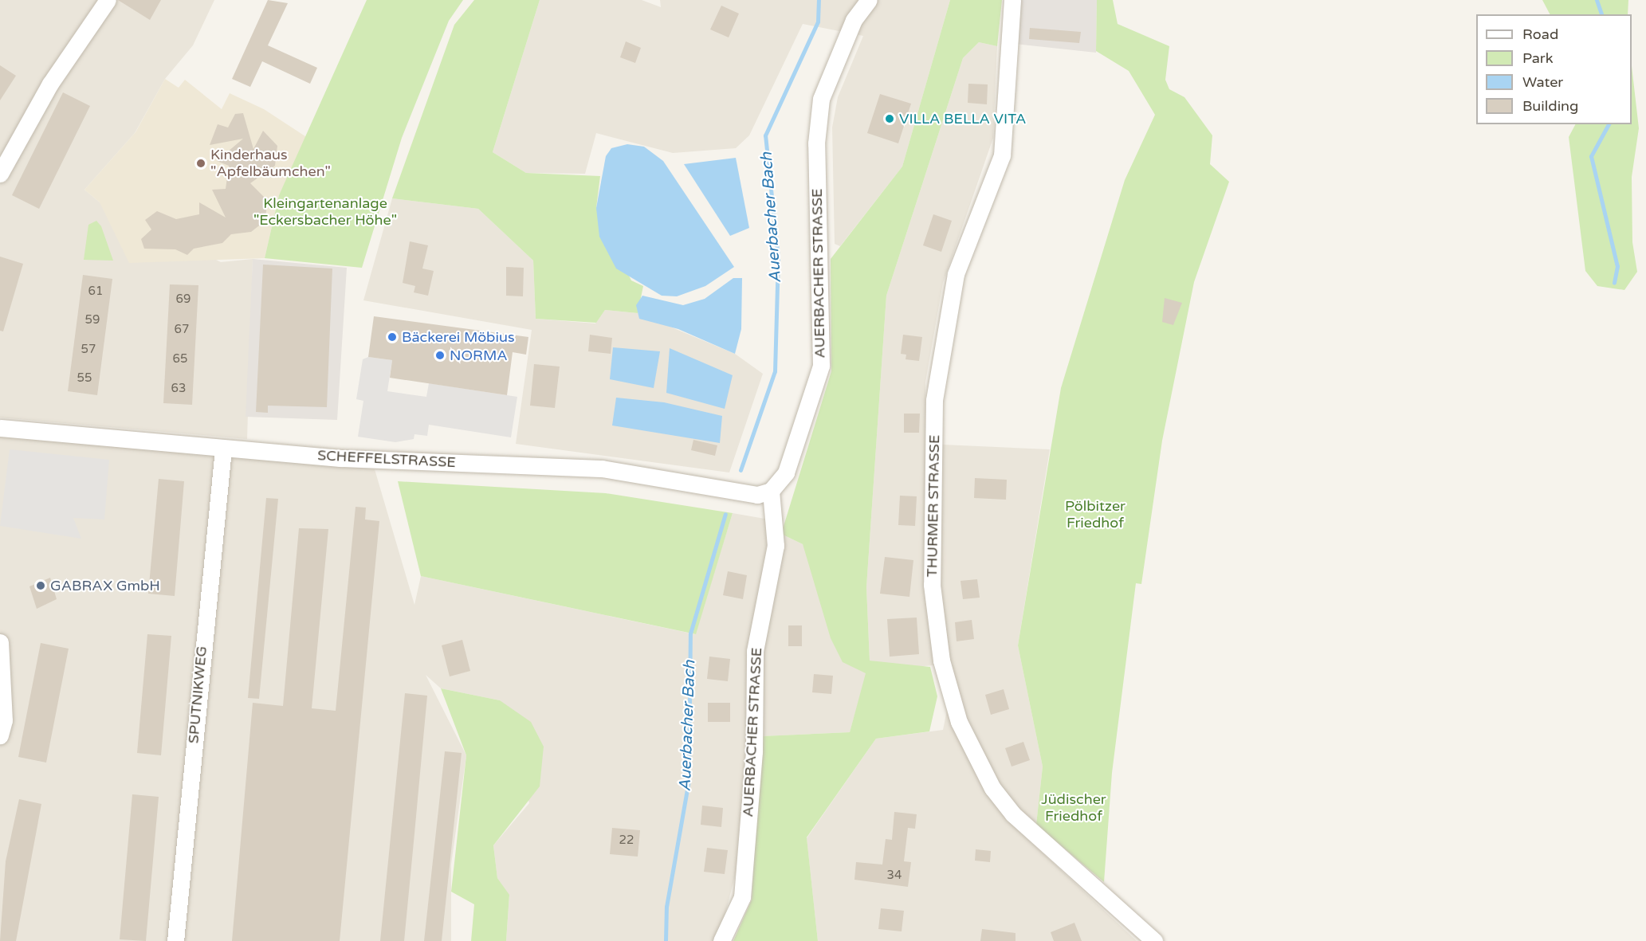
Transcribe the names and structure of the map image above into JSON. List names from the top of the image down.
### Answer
{
  "streets": {
    "street": [
      "AUERBACHER STRASSE",
      "SCHEFFELSTRASSE",
      "THURMER STRASSE",
      "SPUTNIKWEG"
    ]
  },
  "crossings": [
    ["AUERBACHER STRASSE", "SCHEFFELSTRASSE"],
    ["SCHEFFELSTRASSE", "SPUTNIKWEG"]
  ],
  "water": ["Auerbacher Bach"],
  "parks": ["Kleingartenanlage \"Eckersbacher Höhe\"", "Pölbitzer Friedhof", "Jüdischer Friedhof"],
  "places": [
    "VILLA BELLA VITA",
    "Kinderhaus \"Apfelbäumchen\"",
    "Bäckerei Möbius",
    "NORMA",
    "GABRAX GmbH"
  ],
  "house_numbers": [
    "61",
    "69",
    "59",
    "67",
    "57",
    "65",
    "55",
    "63",
    "22",
    "34"
  ],
  "legend": [
    "Road",
    "Park",
    "Water",
    "Building"
  ]
}
